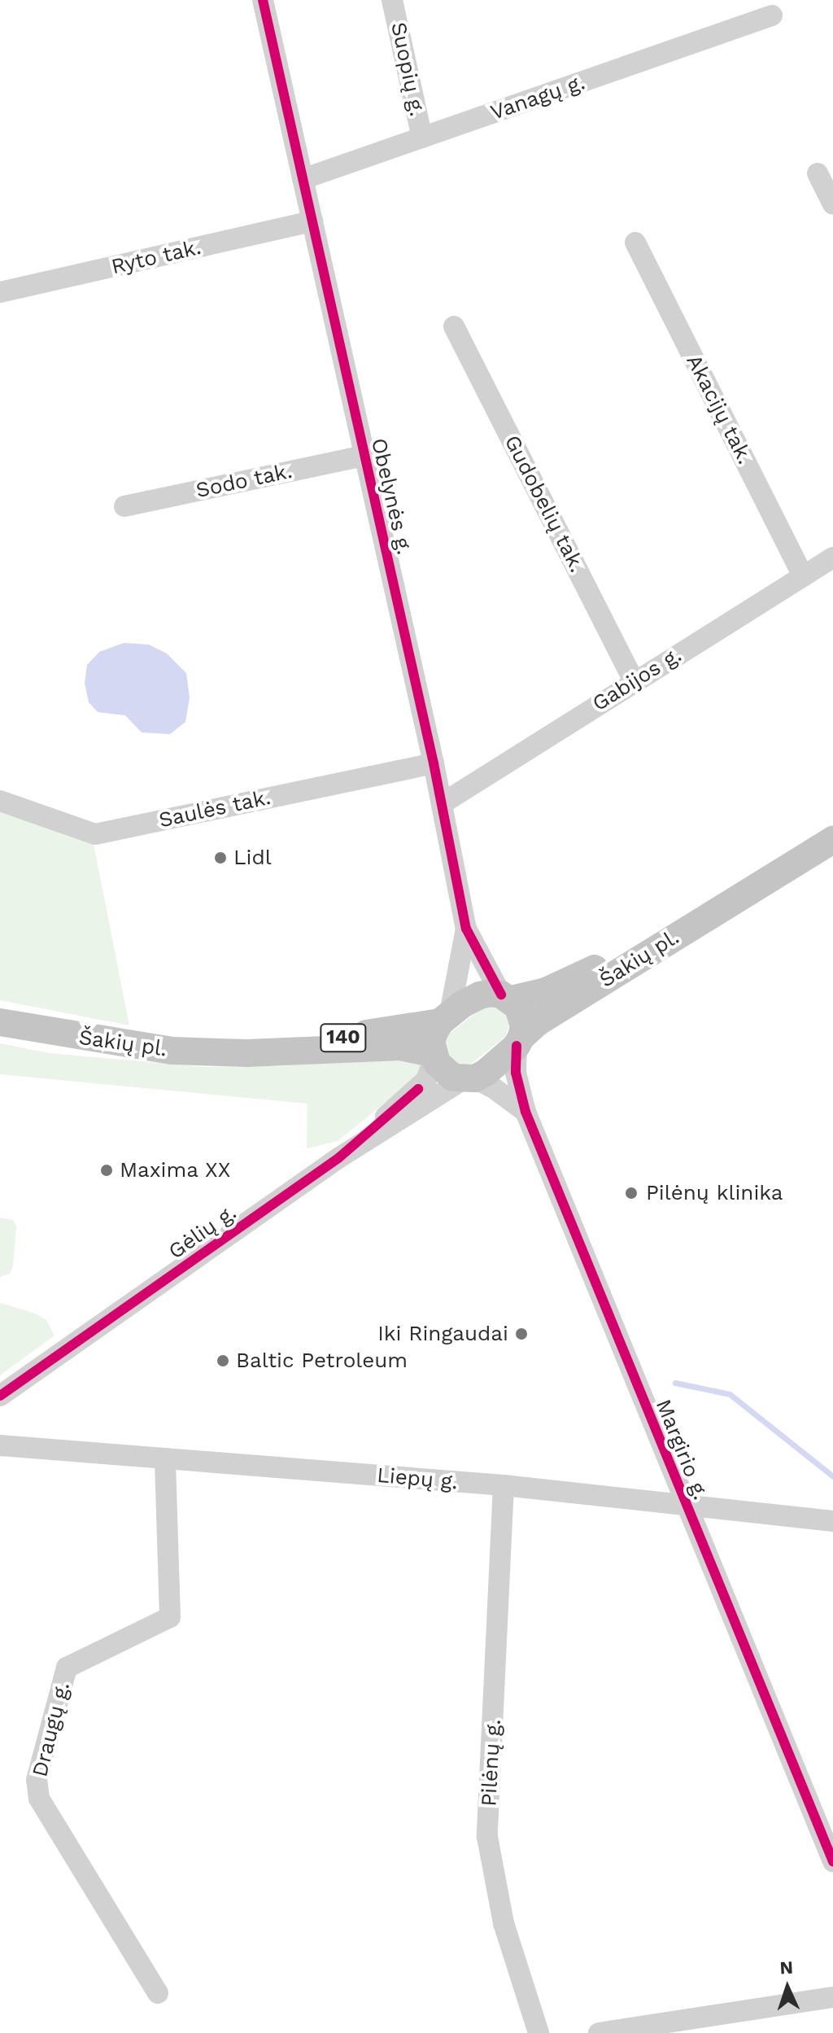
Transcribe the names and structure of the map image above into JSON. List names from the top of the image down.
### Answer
{
  "streets": {
    "main road": ["Šakių pl.", "140"],
    "street": [
      "Suopių g.",
      "Vanagų g.",
      "Ryto tak.",
      "Akacijų tak.",
      "Sodo tak.",
      "Obelynės g.",
      "Gudobelių tak.",
      "Gabijos g.",
      "Saulės tak.",
      "Gėlių g.",
      "Margirio g.",
      "Liepų g.",
      "Draugų g.",
      "Pilėnų g."
    ]
  },
  "crossings": [
    ["Suopių g.", "Vanagų g."],
    ["Vanagų g.", "Obelynės g."],
    ["Ryto tak.", "Obelynės g."],
    ["Akacijų tak.", "Gabijos g."],
    ["Sodo tak.", "Obelynės g."],
    ["Obelynės g.", "Gabijos g."],
    ["Obelynės g.", "Saulės tak."],
    ["Obelynės g.", "Šakių pl."],
    ["Obelynės g.", "140"],
    ["Obelynės g.", "Gėlių g."],
    ["Obelynės g.", "Margirio g."],
    ["Gudobelių tak.", "Gabijos g."],
    ["Šakių pl.", "140"],
    ["Šakių pl.", "Gėlių g."],
    ["Šakių pl.", "Margirio g."],
    ["140", "Gėlių g."],
    ["140", "Margirio g."],
    ["Gėlių g.", "Margirio g."],
    ["Margirio g.", "Liepų g."],
    ["Liepų g.", "Draugų g."],
    ["Liepų g.", "Pilėnų g."]
  ],
  "places": [
    "Lidl",
    "Maxima XX",
    "Pilėnų klinika",
    "Iki Ringaudai",
    "Baltic Petroleum"
  ],
  "north": "top"
}
